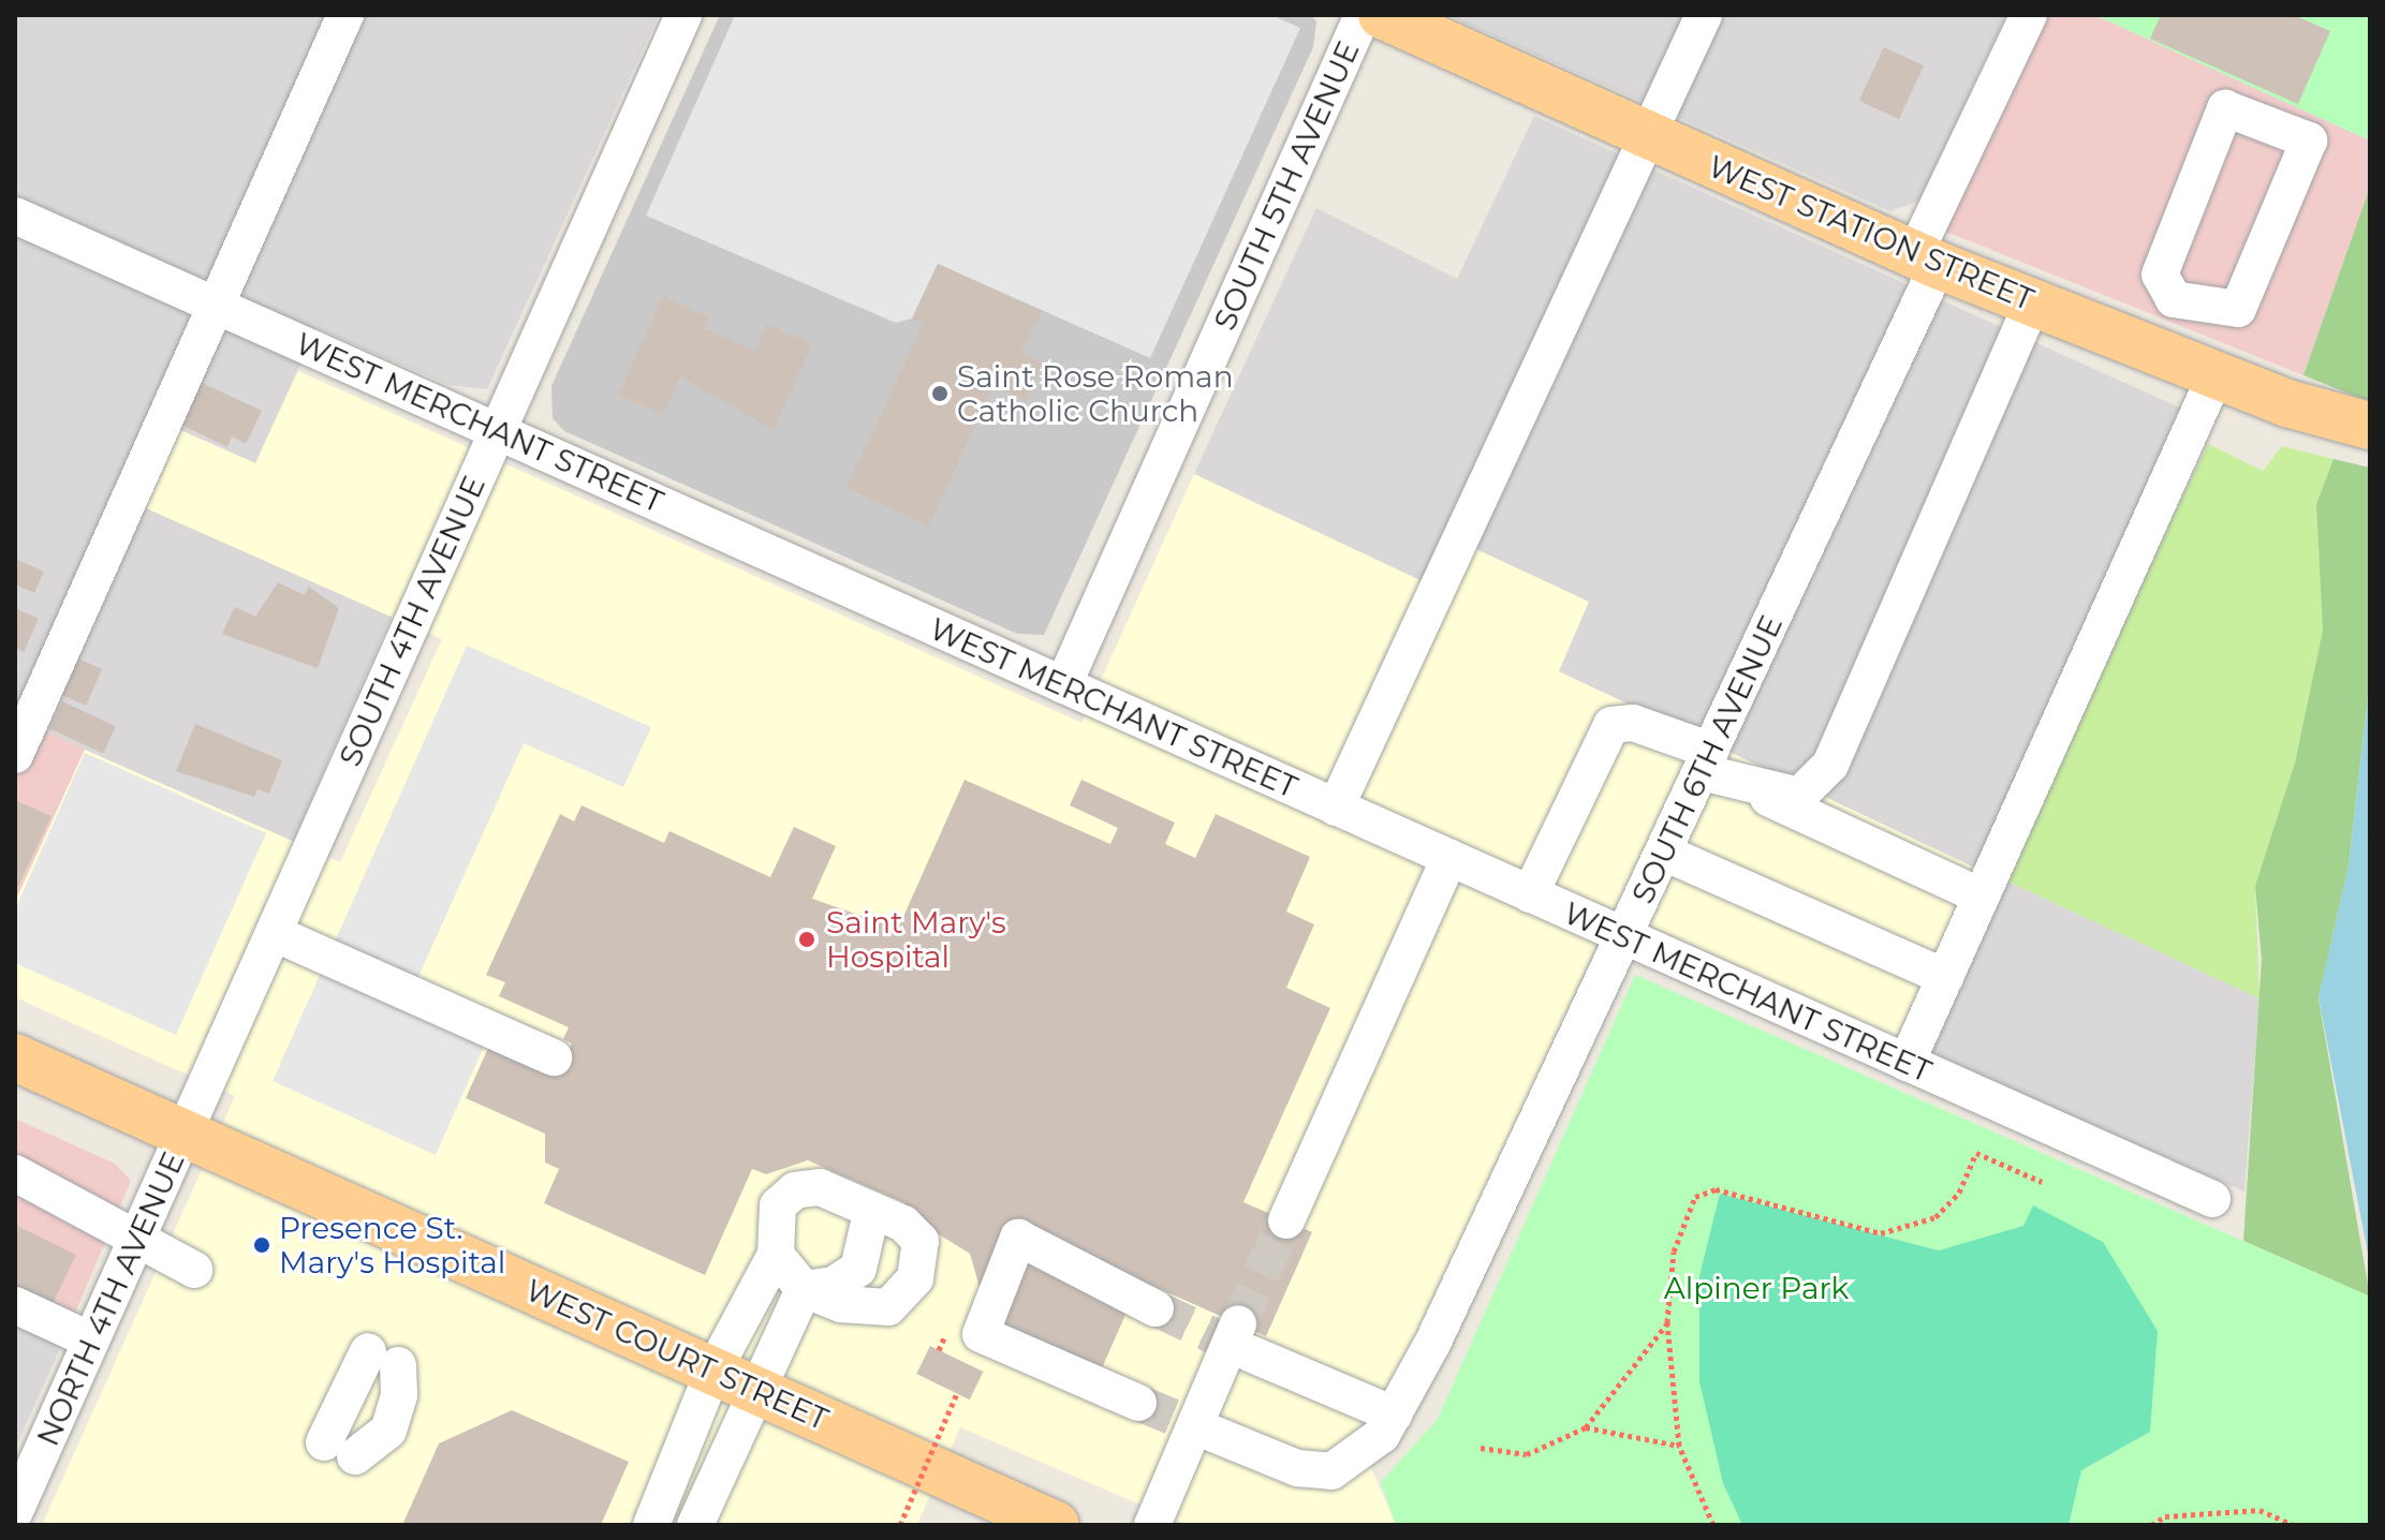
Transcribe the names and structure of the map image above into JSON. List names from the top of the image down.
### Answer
{
  "streets": {
    "main road": ["WEST STATION STREET", "WEST COURT STREET"],
    "street": [
      "SOUTH 5TH AVENUE",
      "WEST MERCHANT STREET",
      "SOUTH 4TH AVENUE",
      "SOUTH 6TH AVENUE",
      "NORTH 4TH AVENUE"
    ]
  },
  "crossings": [
    ["SOUTH 5TH AVENUE", "WEST MERCHANT STREET"],
    ["WEST STATION STREET", "SOUTH 6TH AVENUE"],
    ["WEST MERCHANT STREET", "SOUTH 4TH AVENUE"],
    ["WEST MERCHANT STREET", "SOUTH 6TH AVENUE"],
    ["SOUTH 4TH AVENUE", "NORTH 4TH AVENUE"],
    ["SOUTH 4TH AVENUE", "WEST COURT STREET"],
    ["NORTH 4TH AVENUE", "WEST COURT STREET"]
  ],
  "parks": ["Alpiner Park"],
  "places": ["Saint Rose Roman Catholic Church", "Saint Mary's Hospital", "Presence St. Mary's Hospital"]
}
